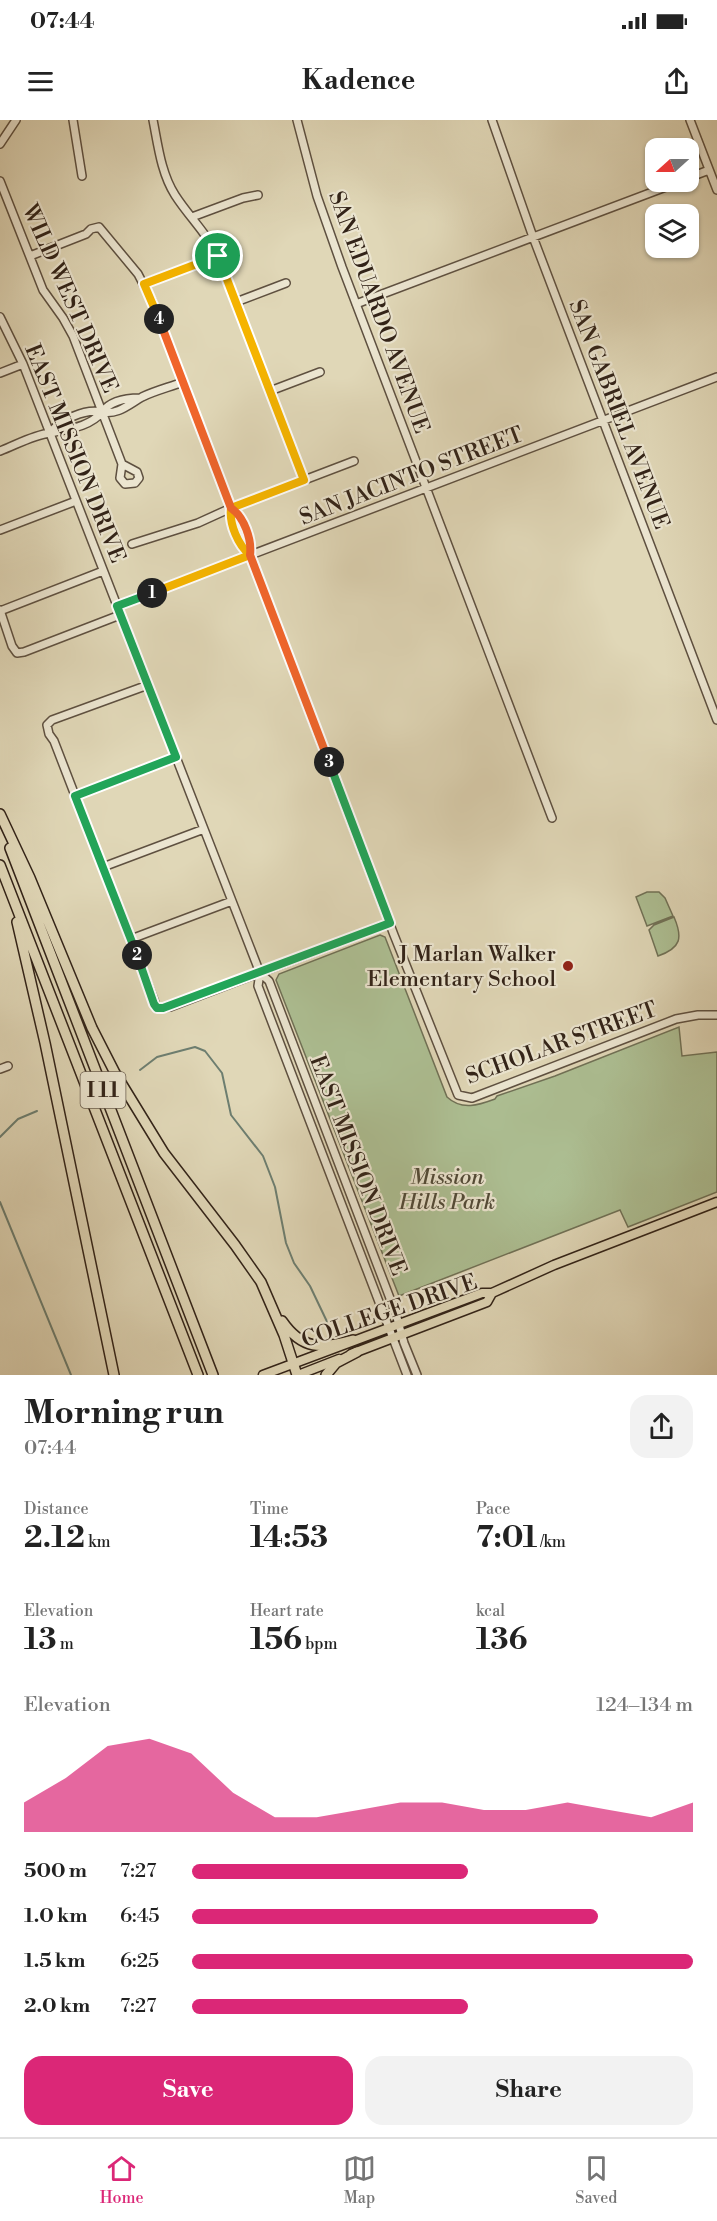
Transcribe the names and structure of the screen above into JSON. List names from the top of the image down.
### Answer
{
  "streets": {
    "highway": ["I 11"],
    "main road": ["COLLEGE DRIVE"],
    "street": [
      "WILD WEST DRIVE",
      "SAN EDUARDO AVENUE",
      "SAN GABRIEL AVENUE",
      "EAST MISSION DRIVE",
      "SAN JACINTO STREET",
      "SCHOLAR STREET"
    ]
  },
  "crossings": [
    ["SAN EDUARDO AVENUE", "SAN JACINTO STREET"],
    ["SAN GABRIEL AVENUE", "SAN JACINTO STREET"],
    ["EAST MISSION DRIVE", "SAN JACINTO STREET"],
    ["EAST MISSION DRIVE", "COLLEGE DRIVE"]
  ],
  "parks": ["Mission Hills Park"],
  "places": ["J Marlan Walker Elementary School"],
  "north": "left",
  "page": {
    "status": "07:44",
    "header": "Kadence",
    "pins": [
      "4",
      "1",
      "3",
      "2"
    ],
    "heading": ["Morning run", "07:44"],
    "stats": [
      ["Distance", "2.12 km"],
      ["Time", "14:53"],
      ["Pace", "7:01 /km"],
      ["Elevation", "13 m"],
      ["Heart rate", "156 bpm"],
      ["kcal", "136"]
    ],
    "chart": ["Elevation", "124–134 m"],
    "list": [
      {
        "name": "500 m",
        "note": "7:27"
      },
      {
        "name": "1.0 km",
        "note": "6:45"
      },
      {
        "name": "1.5 km",
        "note": "6:25"
      },
      {
        "name": "2.0 km",
        "note": "7:27"
      }
    ],
    "buttons": ["Save", "Share"],
    "tabs": ["Home", "Map", "Saved"]
  }
}
